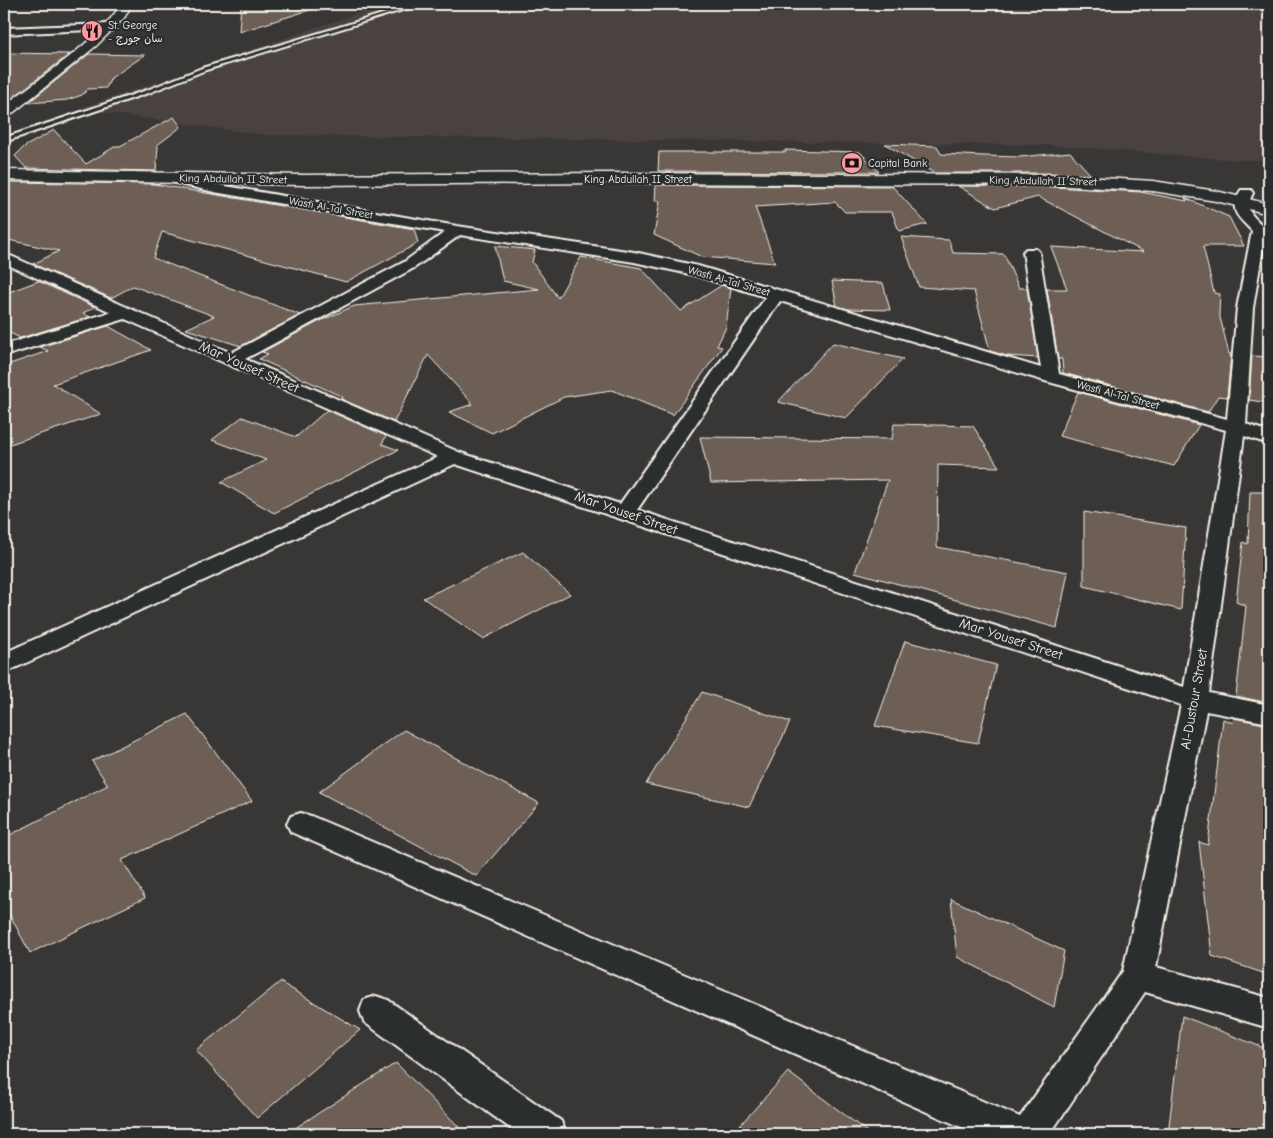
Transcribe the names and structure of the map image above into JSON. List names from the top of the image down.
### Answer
{
  "streets": {
    "main road": ["King Abdullah II Street"],
    "street": ["Wasfi Al-Tal Street", "Mar Yousef Street", "Al-Dustour Street"]
  },
  "crossings": [
    ["King Abdullah II Street", "Wasfi Al-Tal Street"],
    ["King Abdullah II Street", "Al-Dustour Street"],
    ["Wasfi Al-Tal Street", "Al-Dustour Street"],
    ["Mar Yousef Street", "Al-Dustour Street"]
  ],
  "places": {
    "restaurant": ["St. George - سان جورج"],
    "bank": ["Capital Bank"]
  }
}
